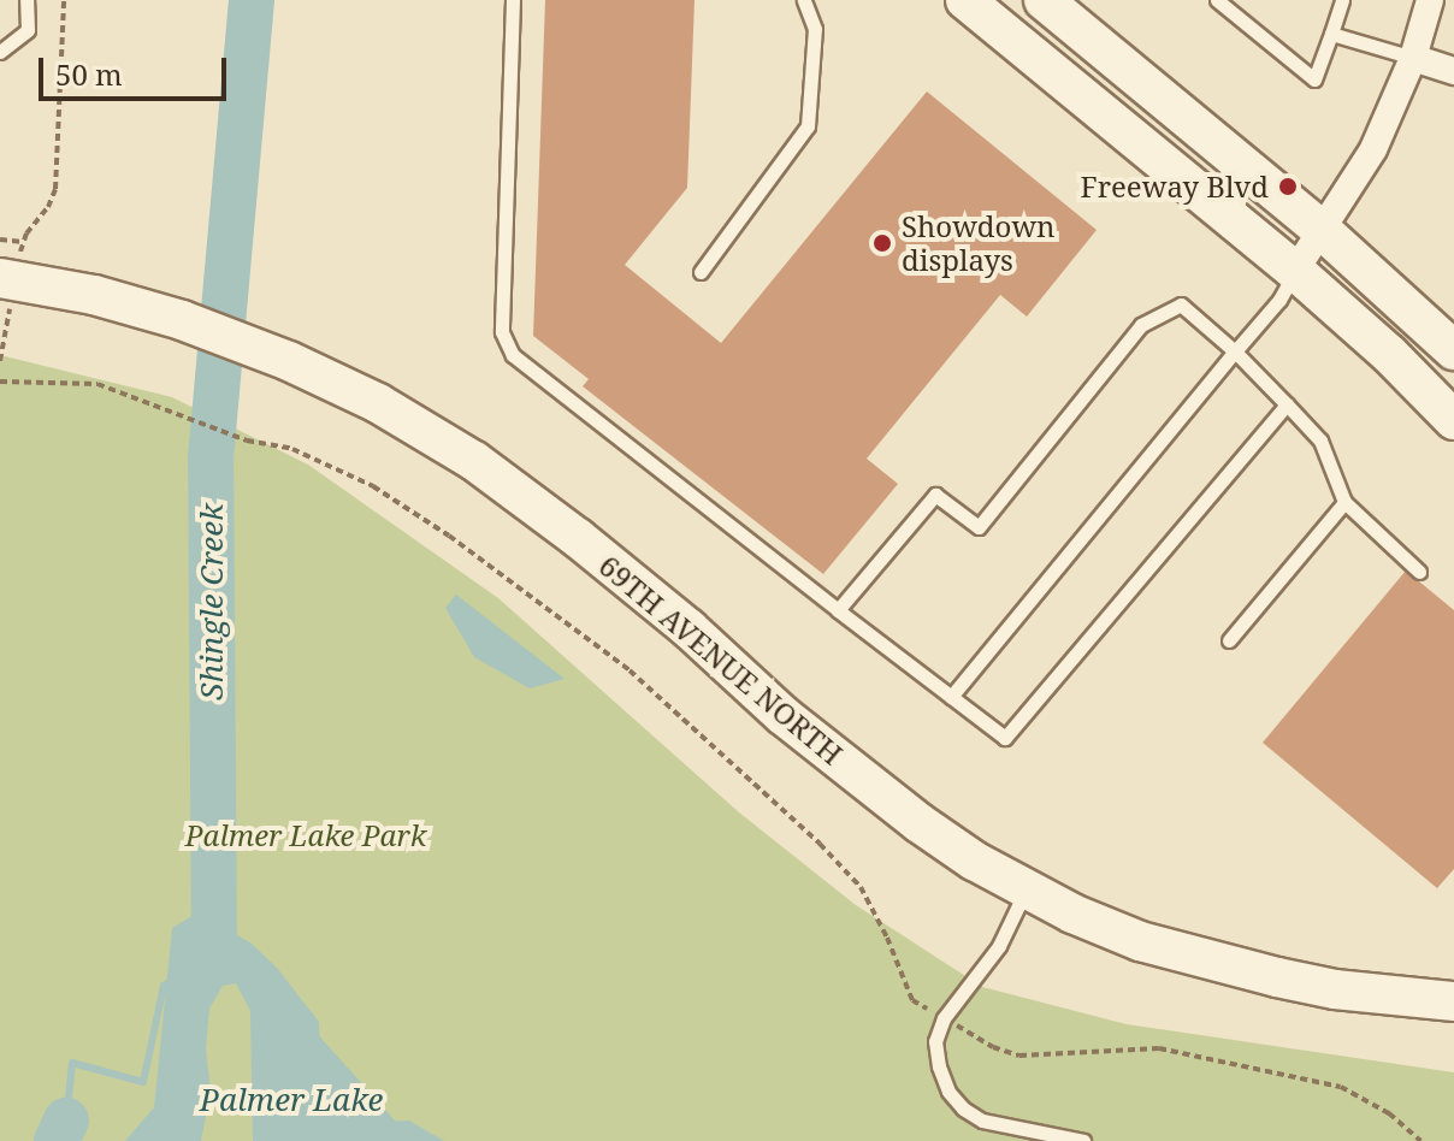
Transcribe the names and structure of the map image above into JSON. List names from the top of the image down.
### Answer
{
  "streets": {
    "street": ["69TH AVENUE NORTH"]
  },
  "water": ["Shingle Creek", "Palmer Lake"],
  "parks": ["Palmer Lake Park"],
  "places": ["Freeway Blvd", "Showdown displays"],
  "scale_bar": "50 m"
}
